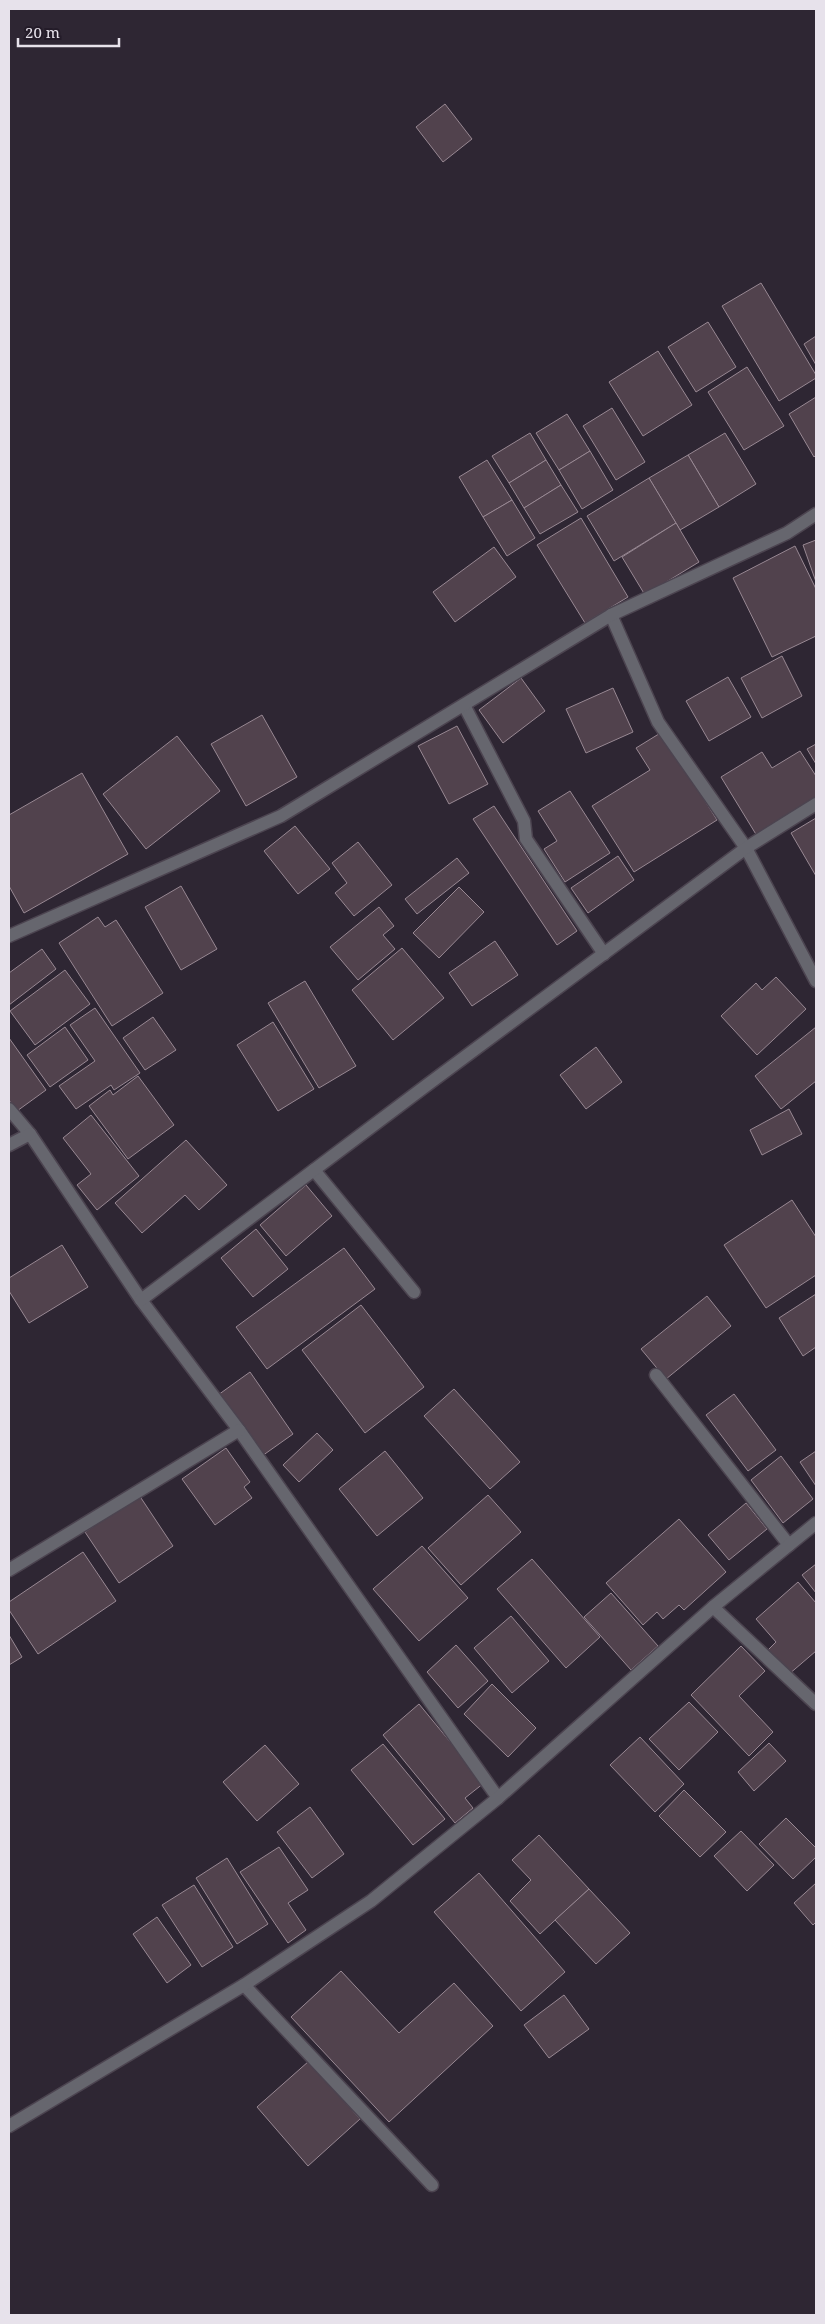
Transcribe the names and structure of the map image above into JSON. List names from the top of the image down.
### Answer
{
  "scale_bar": "20 m"
}
